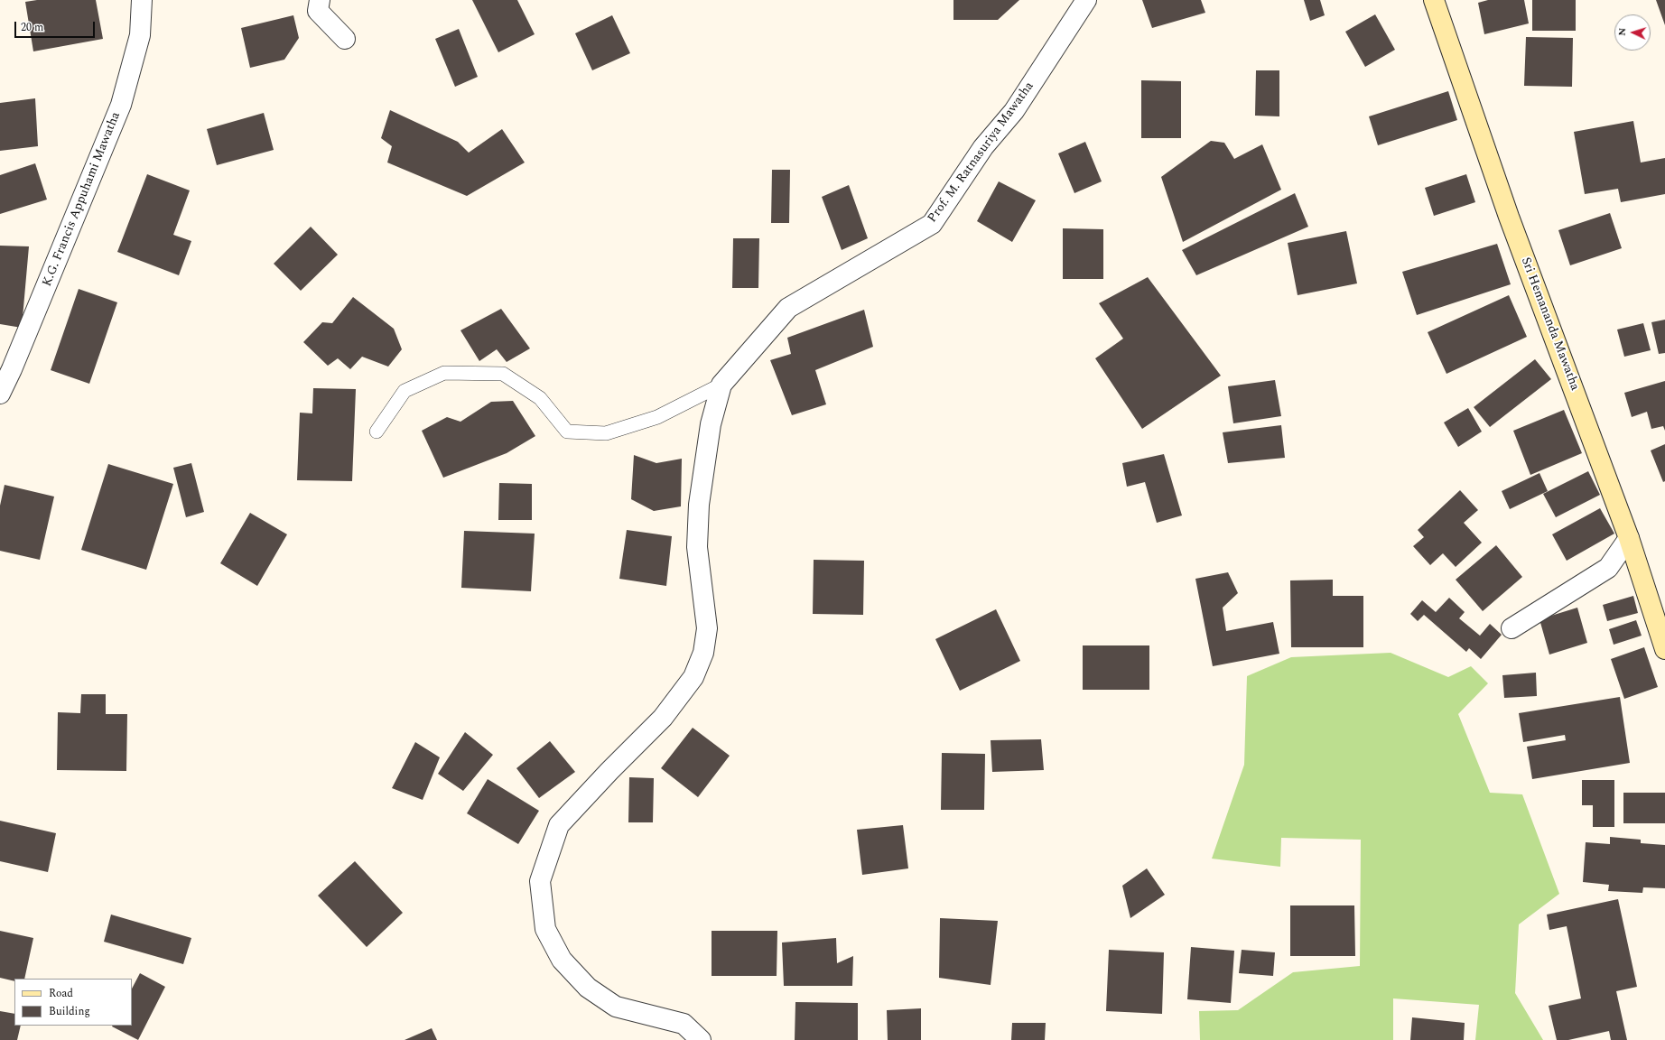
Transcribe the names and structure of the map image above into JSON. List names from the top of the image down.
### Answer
{
  "streets": {
    "main road": ["Sri Hemananda Mawatha"],
    "street": ["Prof. M. Ratnasuriya Mawatha", "K.G. Francis Appuhami Mawatha"]
  },
  "legend": ["Road", "Building"],
  "scale_bar": "20 m",
  "north": "left"
}
